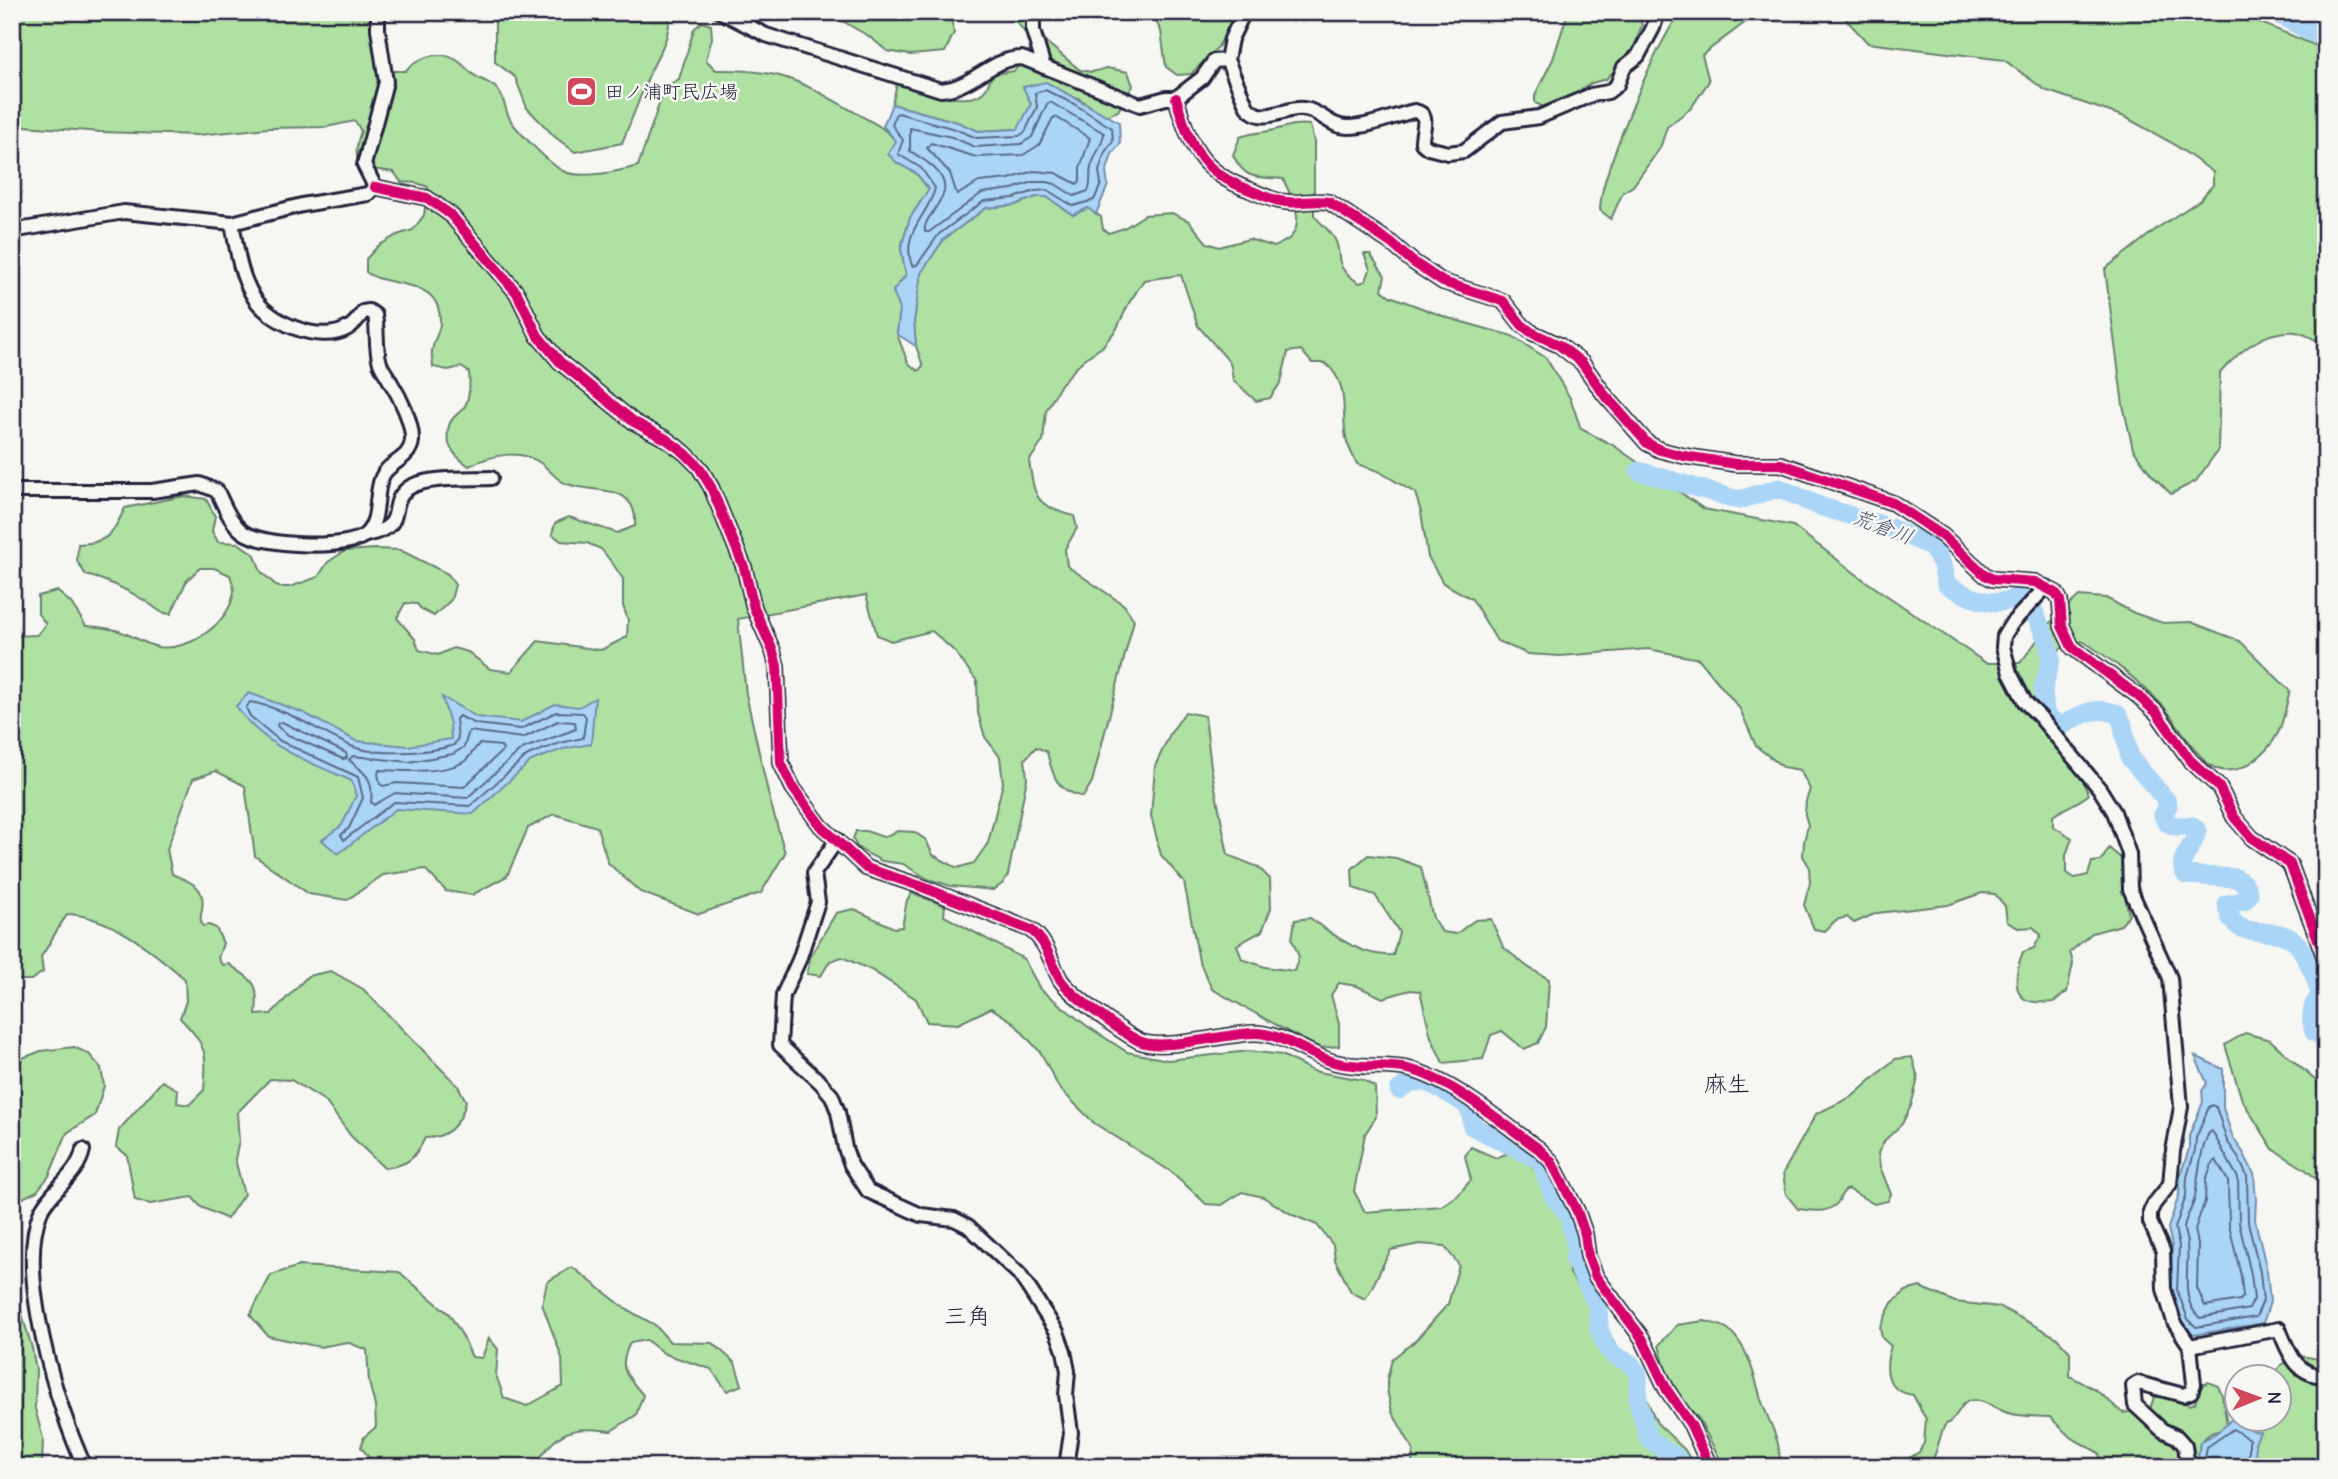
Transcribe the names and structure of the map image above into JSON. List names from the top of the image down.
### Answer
{
  "districts": ["麻生", "三角"],
  "water": ["荒倉川"],
  "places": {
    "sports": ["田ノ浦町民広場"]
  },
  "north": "right"
}
